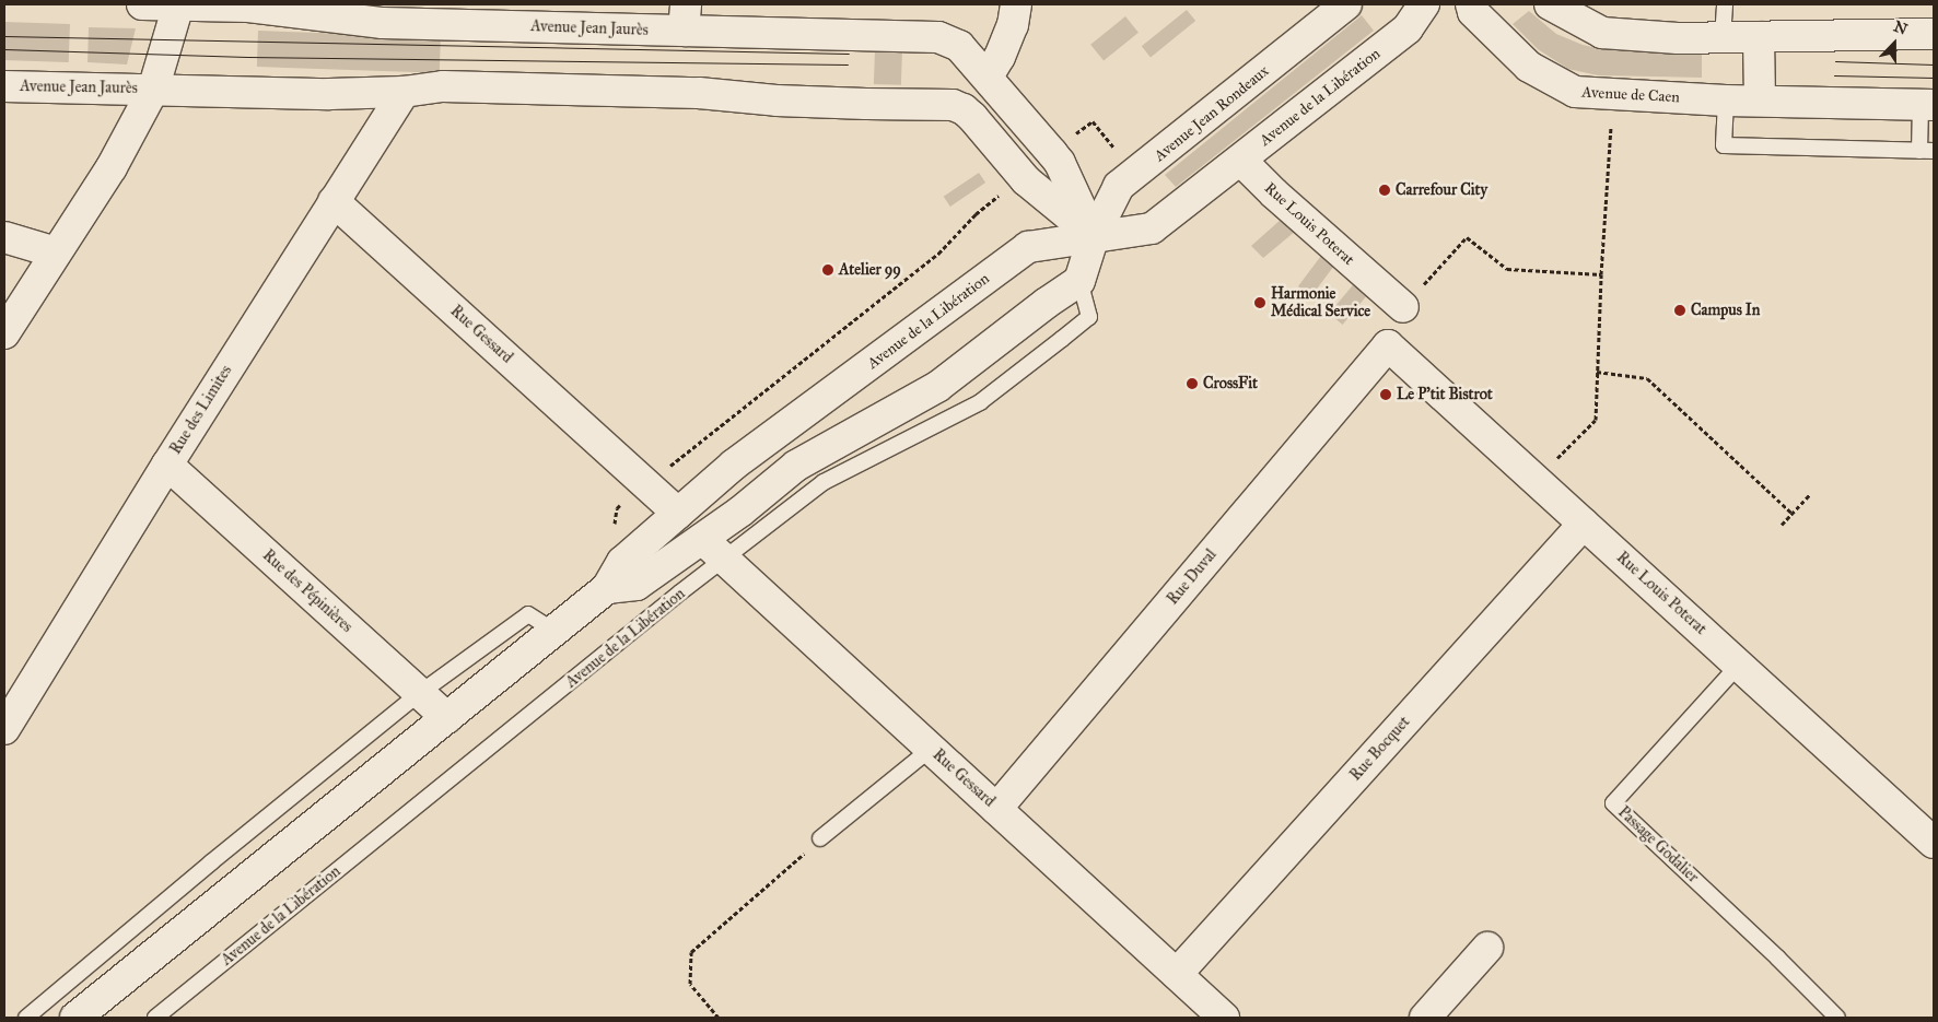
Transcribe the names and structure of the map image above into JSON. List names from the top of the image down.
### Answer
{
  "streets": {
    "main road": [
      "Avenue Jean Jaurès",
      "Avenue de Caen",
      "Avenue de la Libération",
      "Avenue Jean Rondeaux",
      "Rue Louis Poterat",
      "Rue Gessard",
      "Rue des Limites",
      "Rue Duval",
      "Rue des Pépinières",
      "Rue Bocquet"
    ],
    "lane": ["Passage Godalier"]
  },
  "crossings": [
    ["Avenue Jean Jaurès", "Avenue de la Libération"],
    ["Avenue Jean Jaurès", "Avenue Jean Rondeaux"],
    ["Avenue Jean Jaurès", "Rue des Limites"],
    ["Avenue de la Libération", "Avenue Jean Rondeaux"],
    ["Avenue de la Libération", "Rue Louis Poterat"],
    ["Avenue de la Libération", "Rue Gessard"],
    ["Avenue de la Libération", "Rue des Pépinières"],
    ["Rue Louis Poterat", "Rue Duval"],
    ["Rue Louis Poterat", "Rue Bocquet"],
    ["Rue Louis Poterat", "Passage Godalier"],
    ["Rue Gessard", "Rue des Limites"],
    ["Rue Gessard", "Rue Duval"],
    ["Rue Gessard", "Rue Bocquet"],
    ["Rue des Limites", "Rue des Pépinières"]
  ],
  "places": [
    "Carrefour City",
    "Atelier 99",
    "Harmonie Médical Service",
    "Campus In",
    "CrossFit",
    "Le P'tit Bistrot"
  ],
  "north": "top"
}
